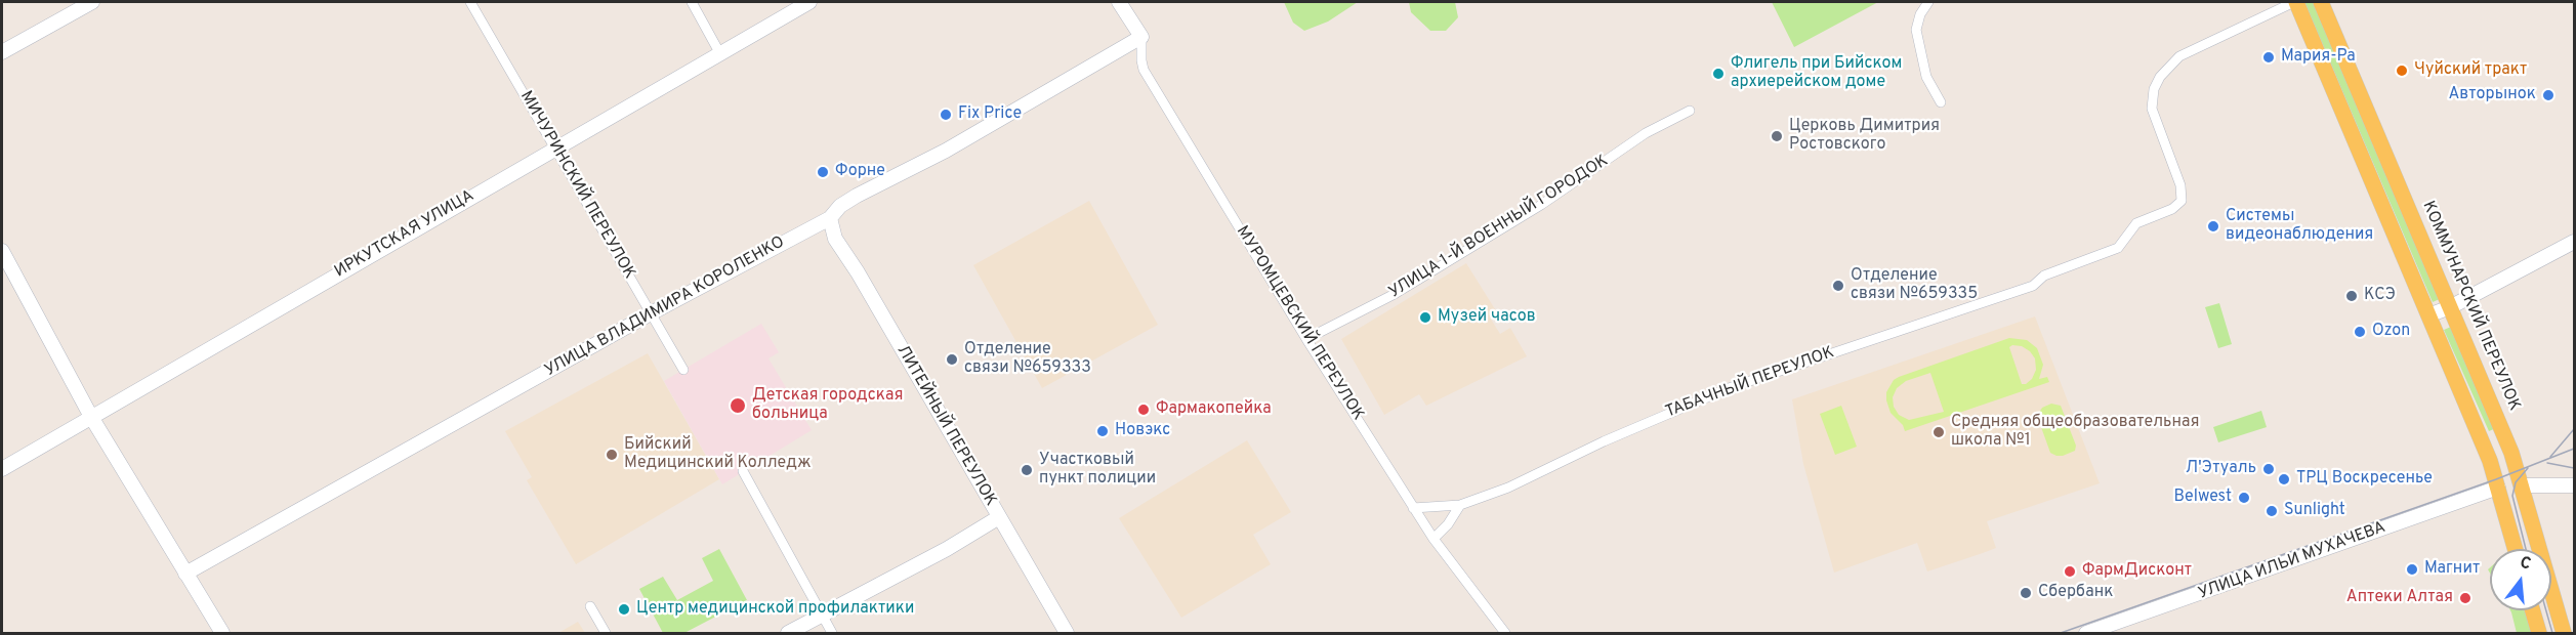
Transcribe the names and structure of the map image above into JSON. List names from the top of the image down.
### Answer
{
  "streets": {
    "main road": ["КОММУНАРСКИЙ ПЕРЕУЛОК"],
    "street": [
      "МИЧУРИНСКИЙ ПЕРЕУЛОК",
      "УЛИЦА 1-Й ВОЕННЫЙ ГОРОДОК",
      "ИРКУТСКАЯ УЛИЦА",
      "УЛИЦА ВЛАДИМИРА КОРОЛЕНКО",
      "МУРОМЦЕВСКИЙ ПЕРЕУЛОК",
      "ТАБАЧНЫЙ ПЕРЕУЛОК",
      "ЛИТЕЙНЫЙ ПЕРЕУЛОК",
      "УЛИЦА ИЛЬИ МУХАЧЕВА"
    ]
  },
  "crossings": [
    ["МИЧУРИНСКИЙ ПЕРЕУЛОК", "ИРКУТСКАЯ УЛИЦА"],
    ["МИЧУРИНСКИЙ ПЕРЕУЛОК", "УЛИЦА ВЛАДИМИРА КОРОЛЕНКО"],
    ["УЛИЦА 1-Й ВОЕННЫЙ ГОРОДОК", "МУРОМЦЕВСКИЙ ПЕРЕУЛОК"],
    ["УЛИЦА ВЛАДИМИРА КОРОЛЕНКО", "МУРОМЦЕВСКИЙ ПЕРЕУЛОК"],
    ["УЛИЦА ВЛАДИМИРА КОРОЛЕНКО", "ЛИТЕЙНЫЙ ПЕРЕУЛОК"],
    ["МУРОМЦЕВСКИЙ ПЕРЕУЛОК", "ТАБАЧНЫЙ ПЕРЕУЛОК"]
  ],
  "places": [
    "Мария-Ра",
    "Чуйский тракт",
    "Флигель при Бийском архиерейском доме",
    "Авторынок",
    "Fix Price",
    "Церковь Димитрия Ростовского",
    "Форне",
    "Системы видеонаблюдения",
    "Отделение связи №659335",
    "КСЭ",
    "Музей часов",
    "Ozon",
    "Отделение связи №659333",
    "Детская городская больница",
    "Фармакопейка",
    "Новэкс",
    "Средняя общеобразовательная школа №1",
    "Бийский Медицинский Колледж",
    "Л'Этуаль",
    "Участковый пункт полиции",
    "ТРЦ Воскресенье",
    "Belwest",
    "Sunlight",
    "Магнит",
    "ФармДисконт",
    "Сбербанк",
    "Аптеки Алтая",
    "Центр медицинской профилактики"
  ],
  "north": "top"
}
